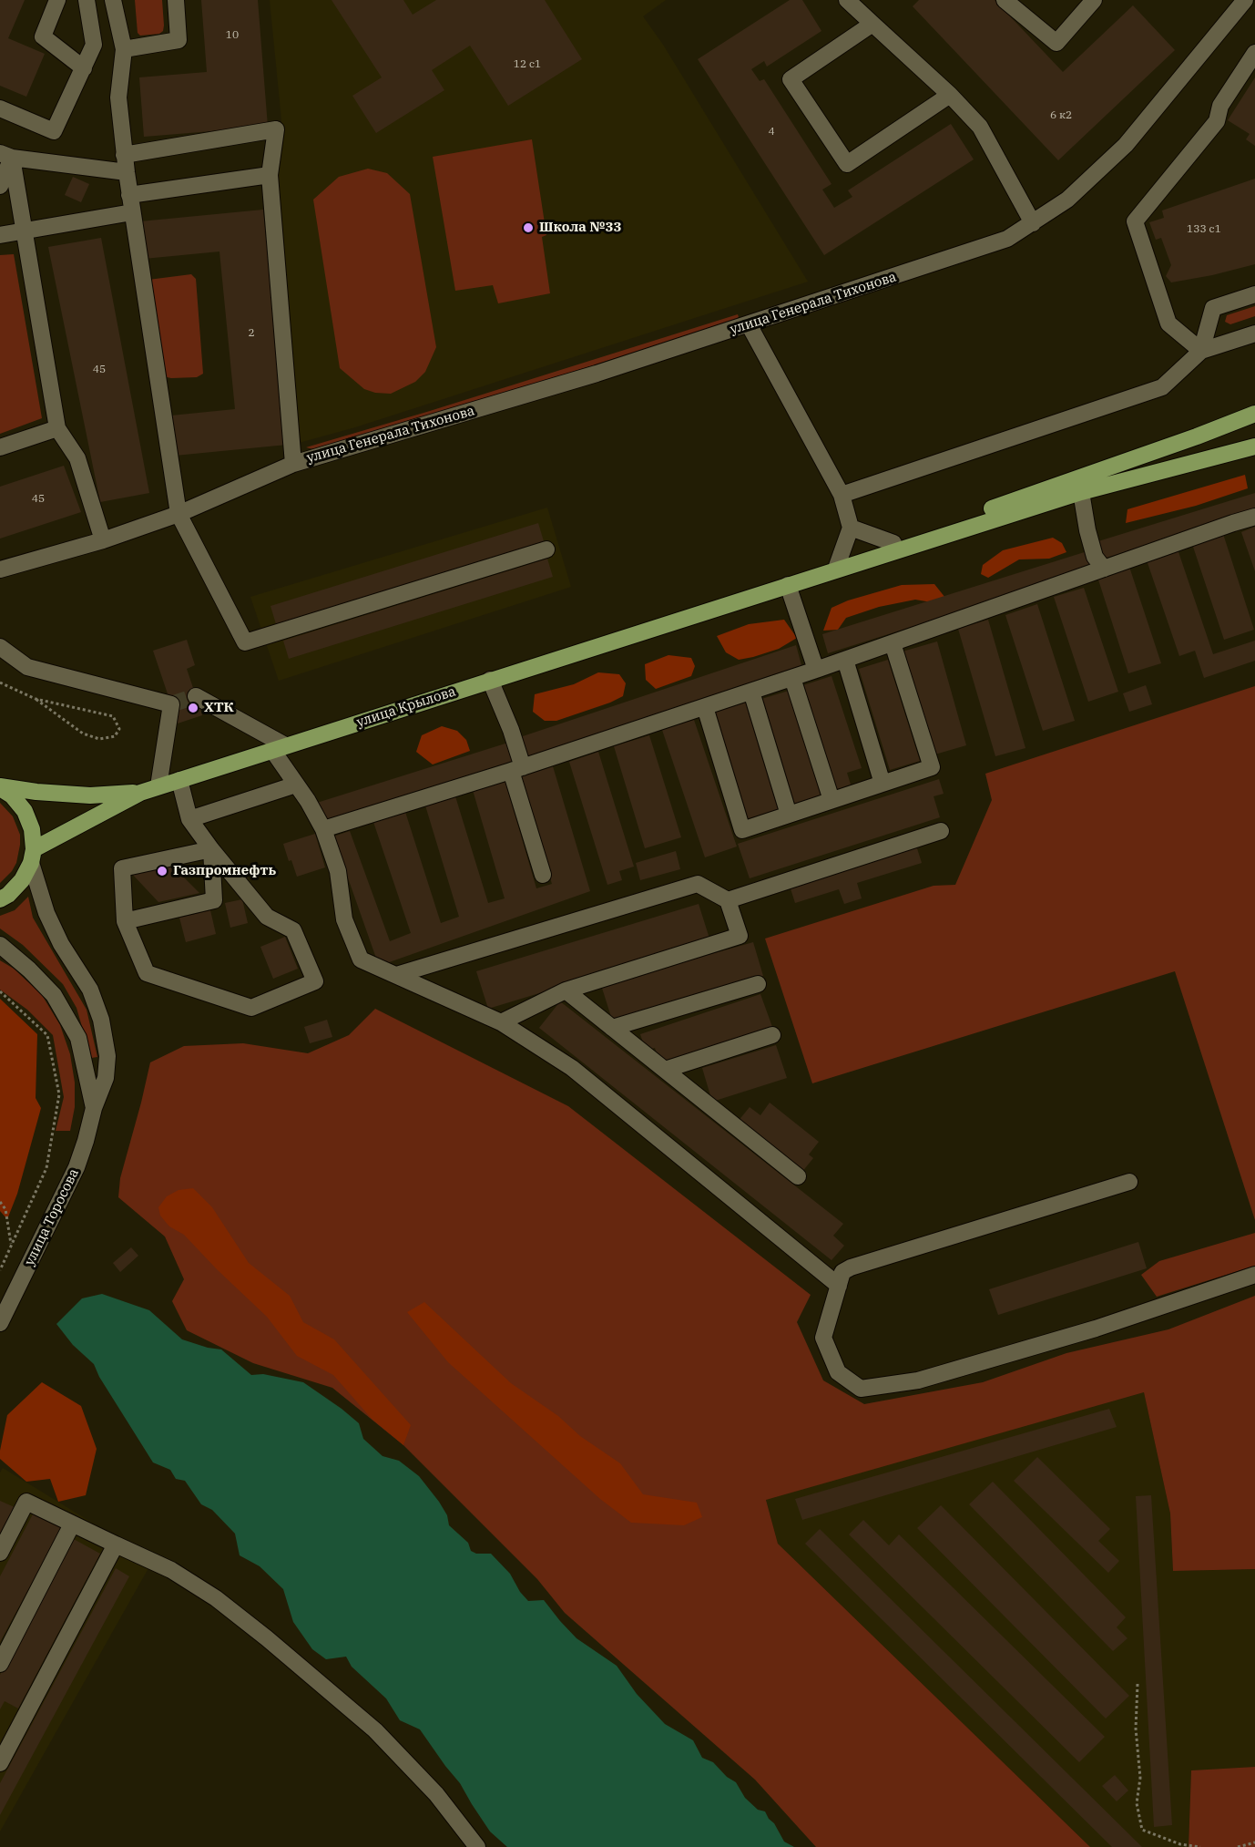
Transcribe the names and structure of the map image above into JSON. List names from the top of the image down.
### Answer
{
  "streets": {
    "main road": ["улица Крылова"],
    "street": ["улица Генерала Тихонова", "улица Торосова"]
  },
  "crossings": [
    ["улица Крылова", "улица Торосова"]
  ],
  "places": ["Школа №33", "ХТК", "Газпромнефть"],
  "house_numbers": [
    "10",
    "12 с1",
    "6 к2",
    "4",
    "133 с1",
    "2",
    "45",
    "45"
  ]
}
